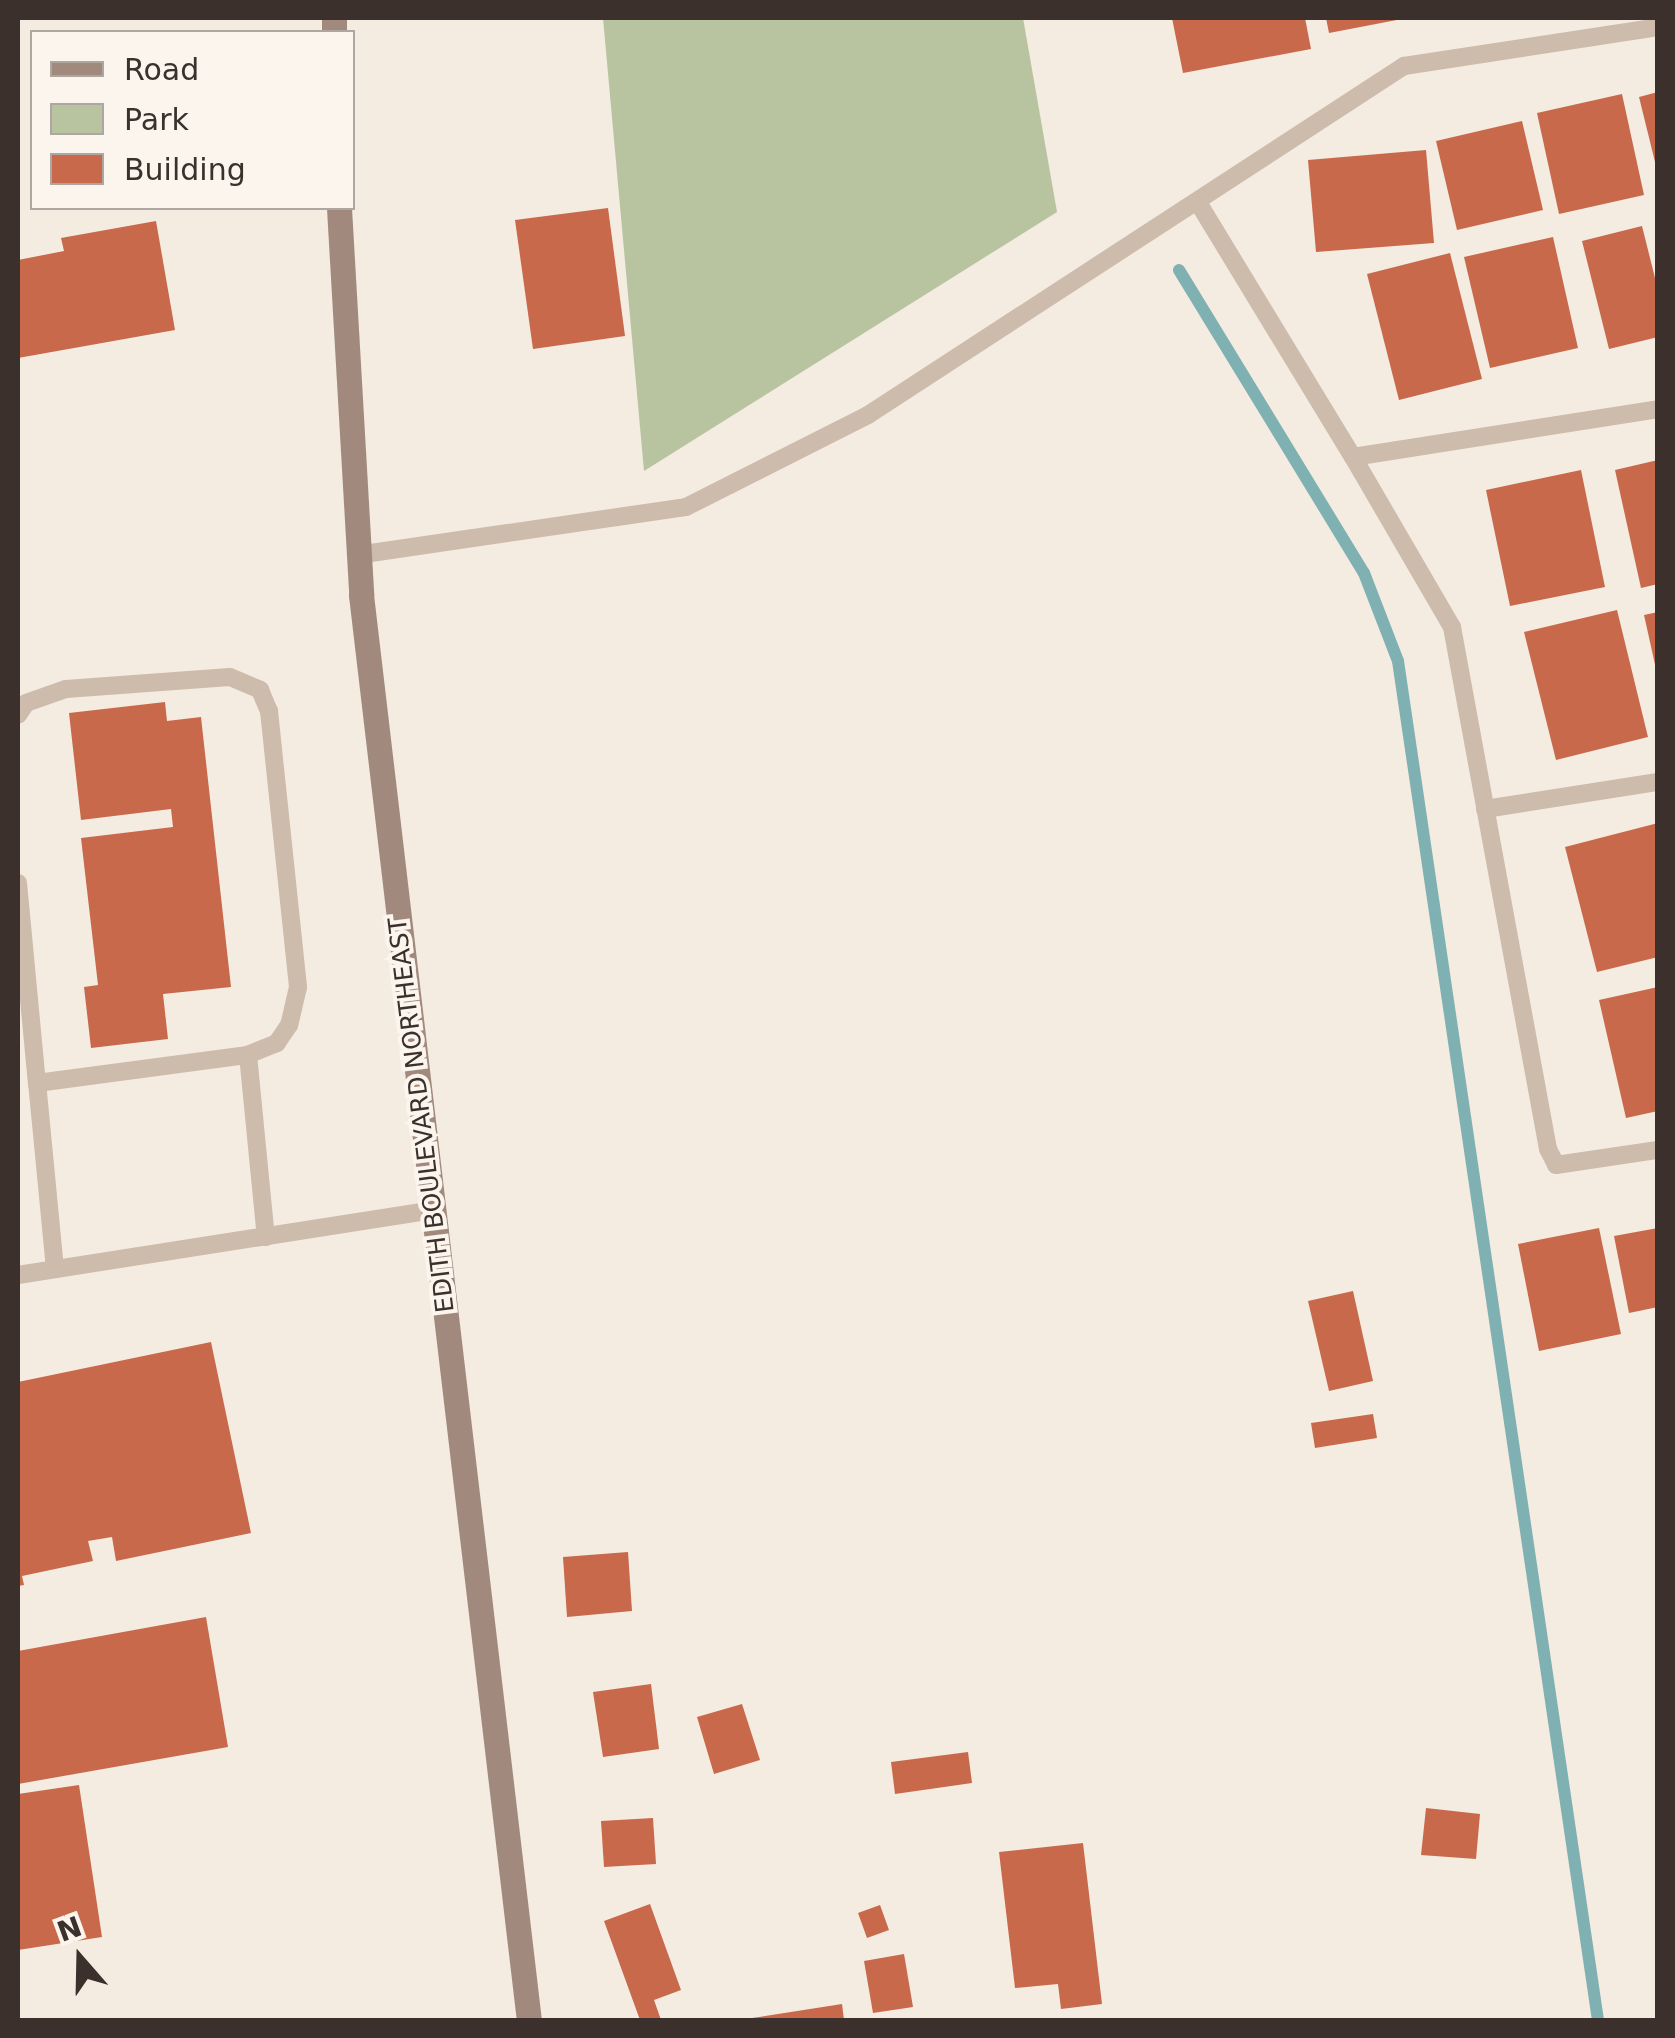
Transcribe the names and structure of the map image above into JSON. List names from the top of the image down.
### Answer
{
  "streets": {
    "street": ["EDITH BOULEVARD NORTHEAST"]
  },
  "legend": ["Road", "Park", "Building"],
  "north": "top"
}
